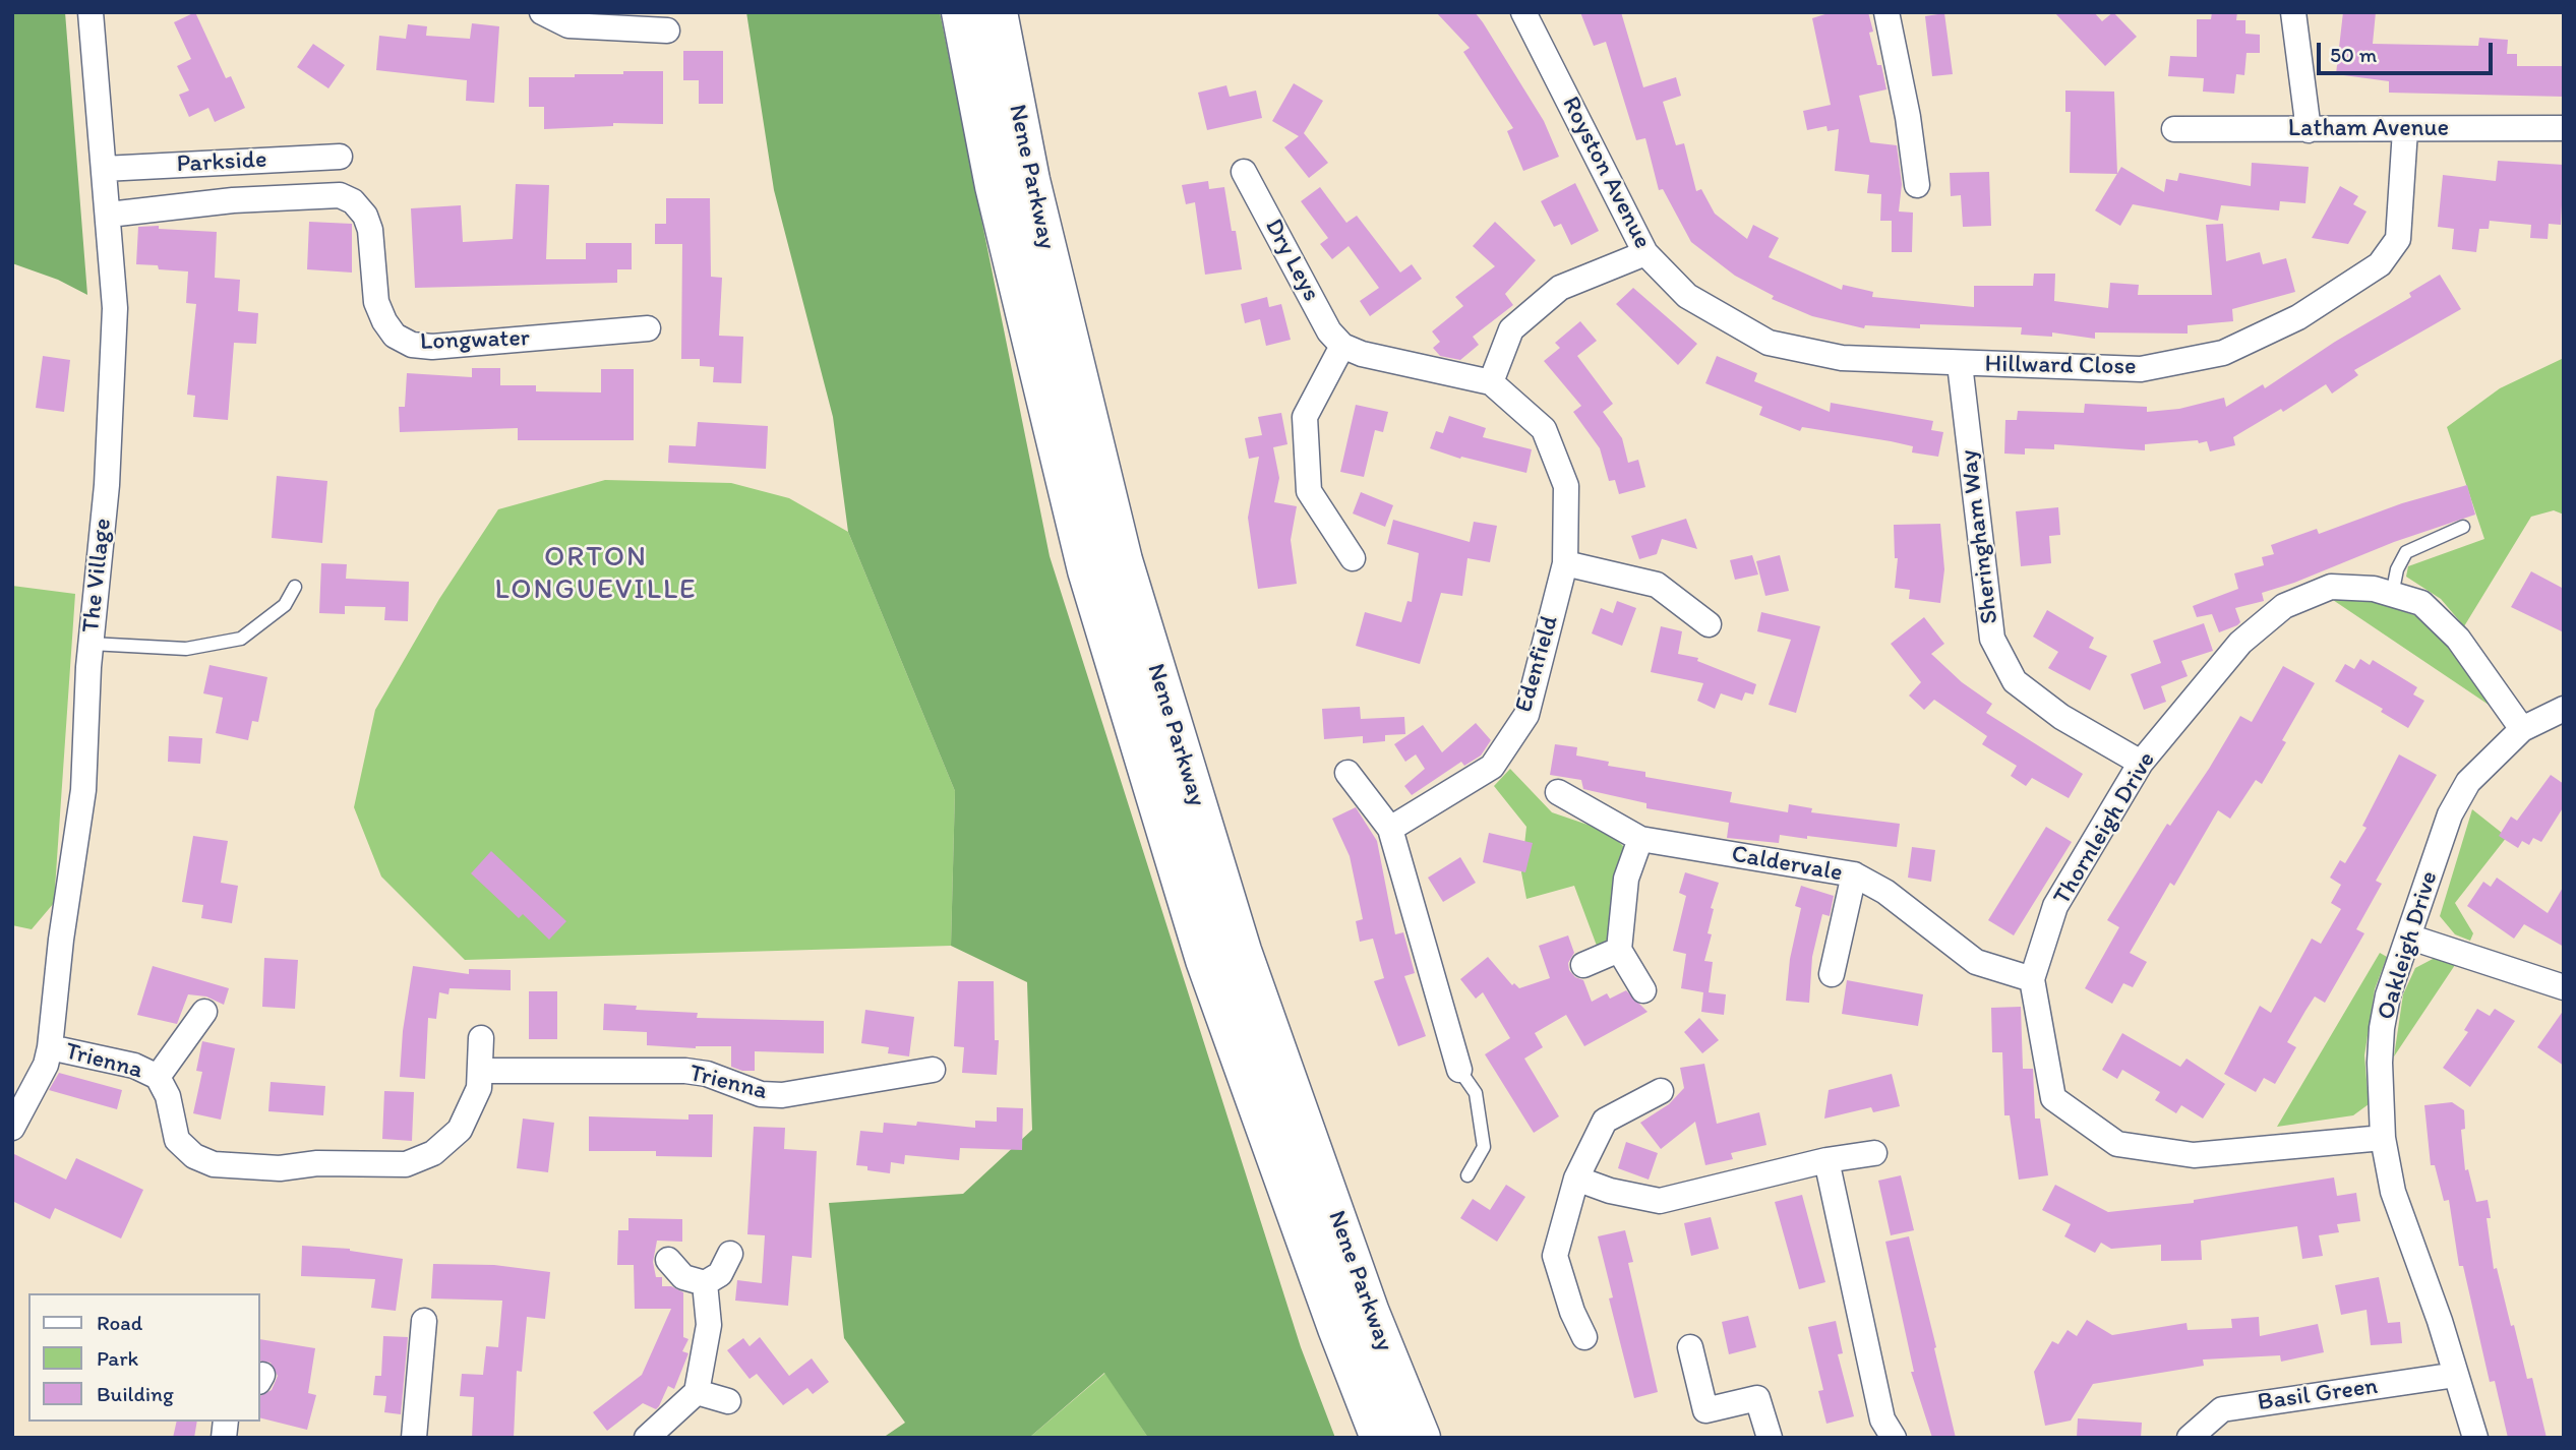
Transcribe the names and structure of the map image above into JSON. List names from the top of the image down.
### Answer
{
  "streets": {
    "highway": ["Nene Parkway"],
    "street": [
      "Latham Avenue",
      "Parkside",
      "Royston Avenue",
      "Dry Leys",
      "Longwater",
      "Hillward Close",
      "Sheringham Way",
      "The Village",
      "Edenfield",
      "Thornleigh Drive",
      "Caldervale",
      "Oakleigh Drive",
      "Trienna",
      "Basil Green"
    ]
  },
  "crossings": [
    ["Latham Avenue", "Hillward Close"],
    ["Parkside", "The Village"],
    ["Royston Avenue", "Hillward Close"],
    ["Royston Avenue", "Sheringham Way"],
    ["Longwater", "The Village"],
    ["Hillward Close", "Sheringham Way"],
    ["Sheringham Way", "Thornleigh Drive"],
    ["The Village", "Trienna"],
    ["Thornleigh Drive", "Caldervale"],
    ["Thornleigh Drive", "Oakleigh Drive"],
    ["Oakleigh Drive", "Basil Green"]
  ],
  "districts": ["ORTON LONGUEVILLE"],
  "legend": ["Road", "Park", "Building"],
  "scale_bar": "50 m"
}
